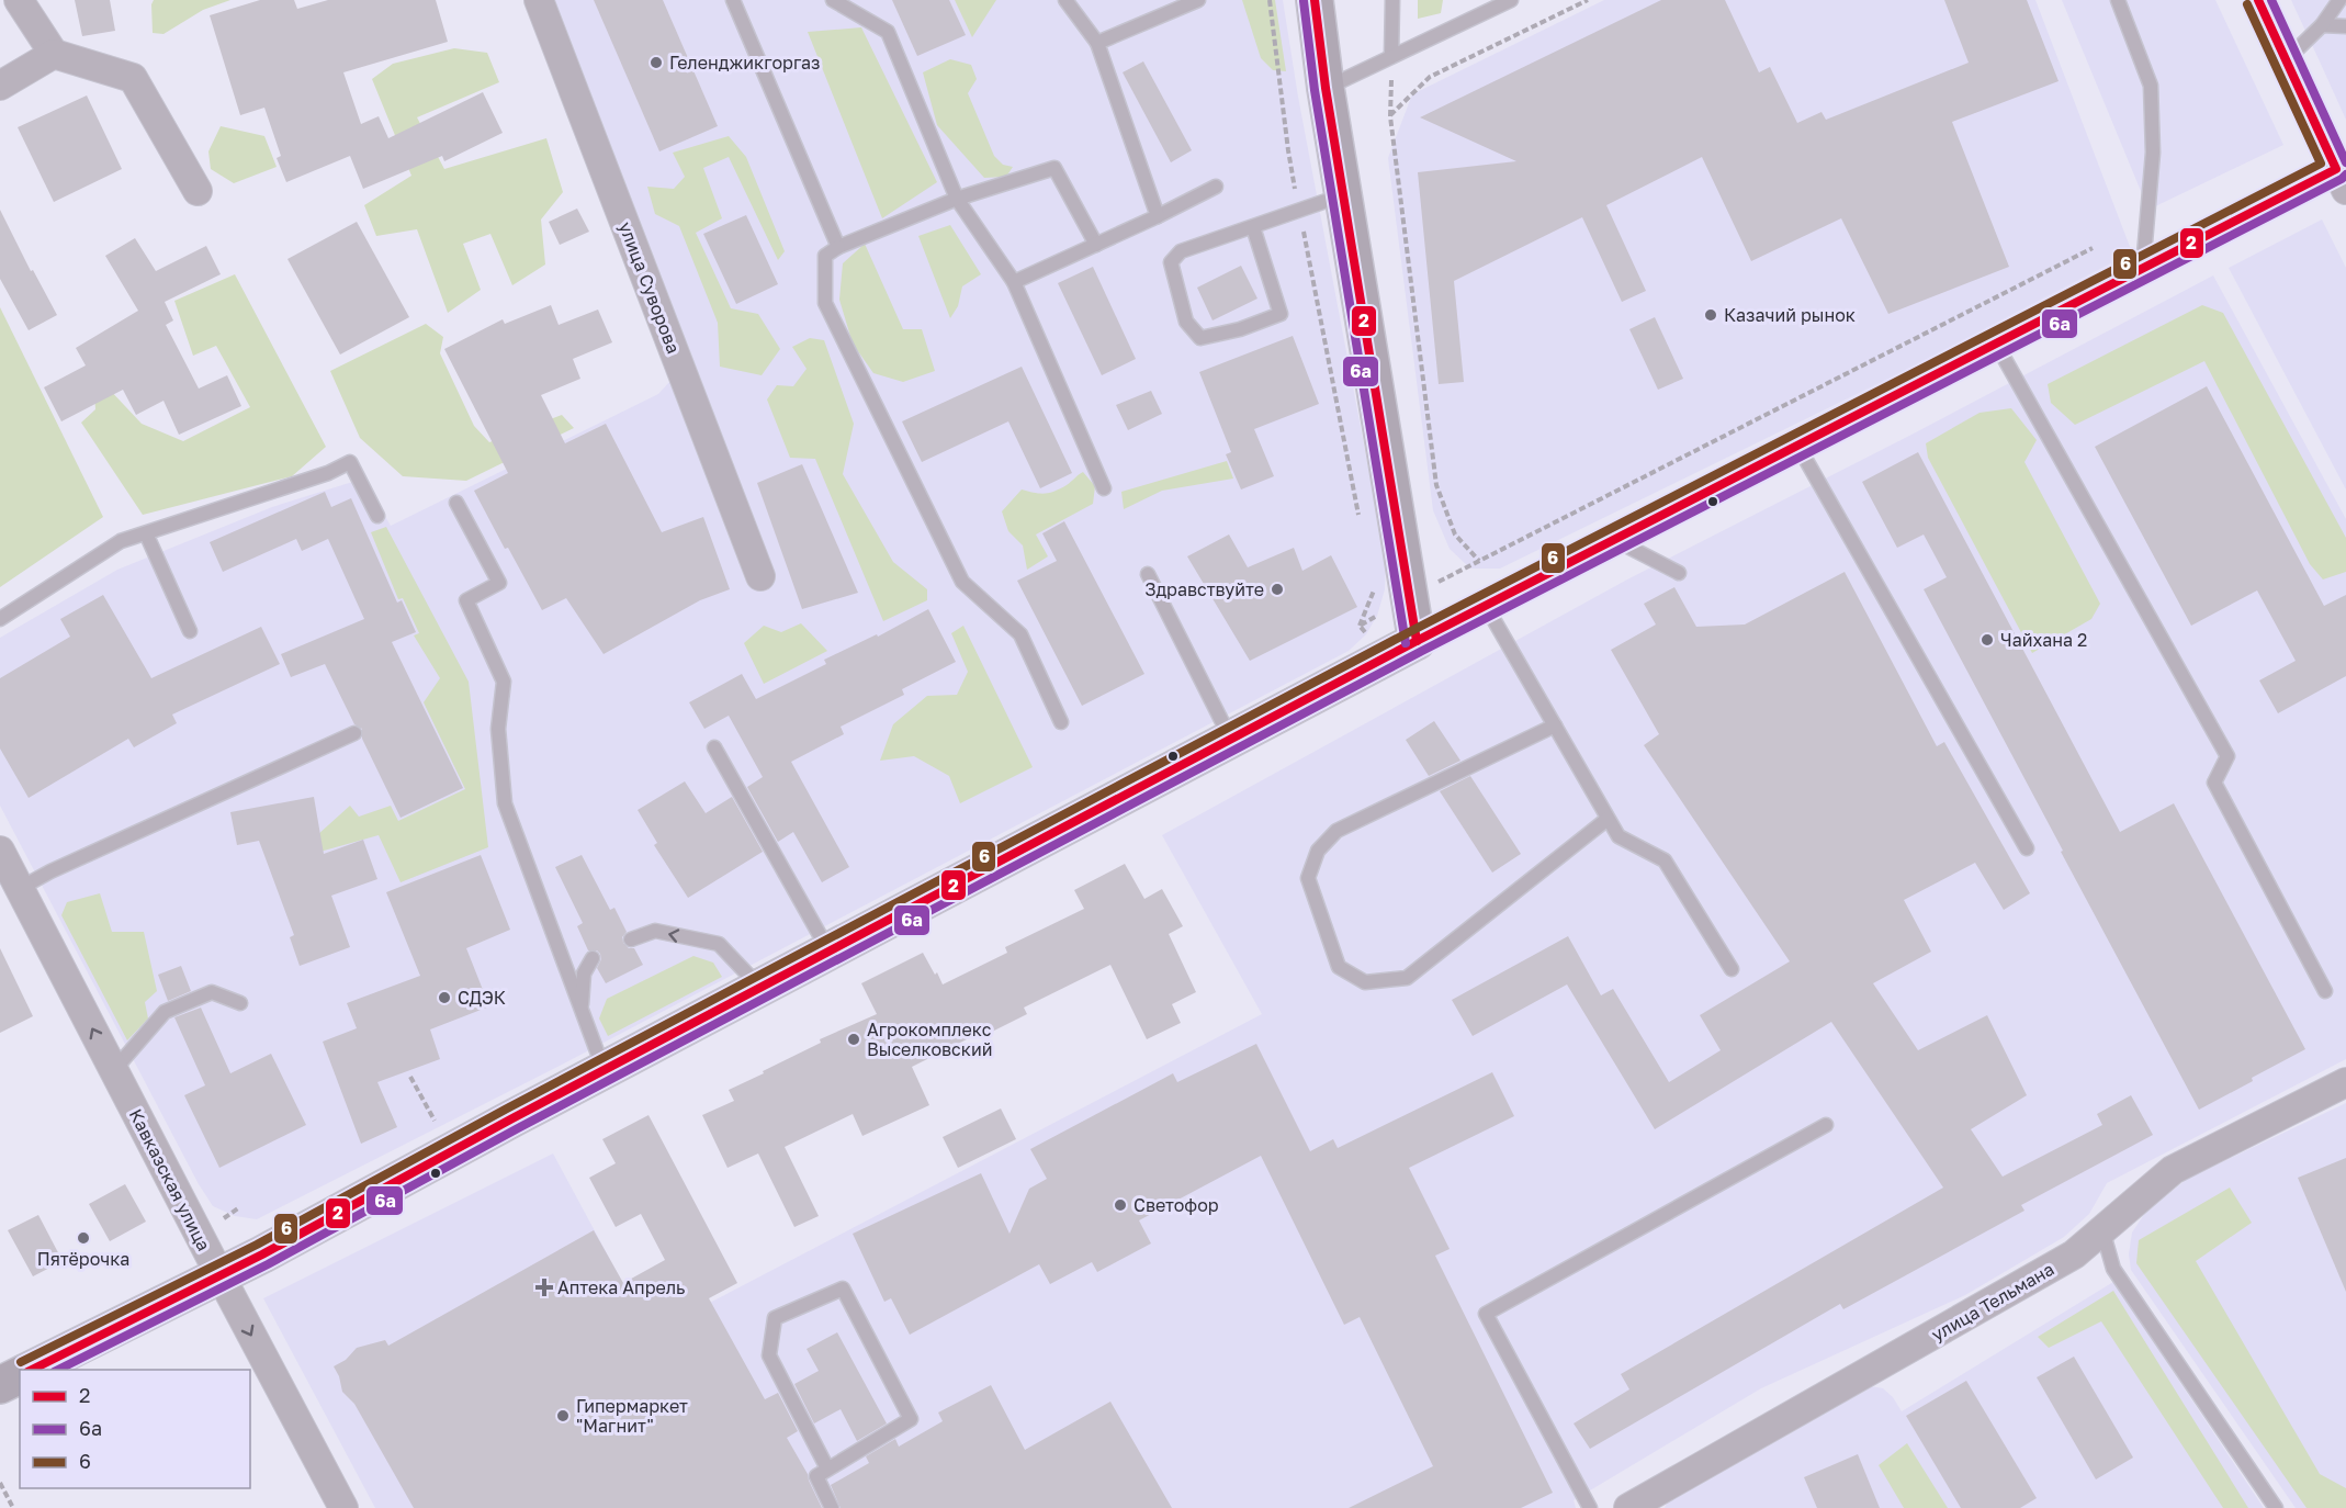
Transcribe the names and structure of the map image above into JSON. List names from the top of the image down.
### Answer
{
  "streets": {
    "street": ["улица Суворова", "Кавказская улица", "улица Тельмана"]
  },
  "places": {
    "other": [
      "Геленджикгоргаз",
      "Казачий рынок",
      "Здравствуйте",
      "Чайхана 2",
      "СДЭК",
      "Агрокомплекс Выселковский",
      "Светофор",
      "Пятёрочка",
      "Гипермаркет \"Магнит\""
    ],
    "health": ["Аптека Апрель"]
  },
  "lines": ["transit line 2", "transit line 6а", "transit line 6"],
  "legend": ["2", "6а", "6"]
}
